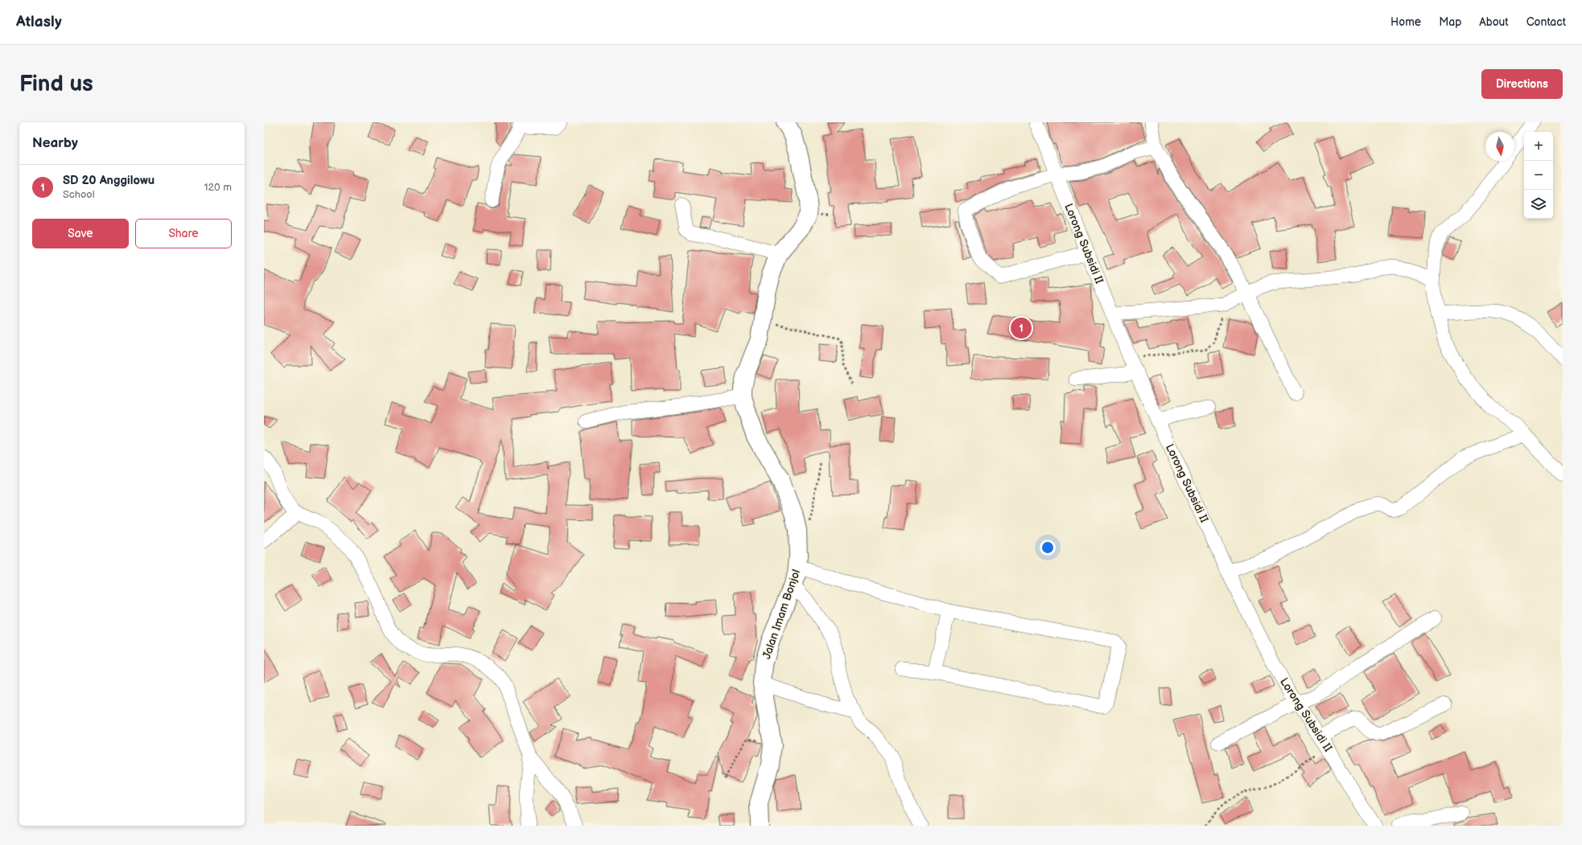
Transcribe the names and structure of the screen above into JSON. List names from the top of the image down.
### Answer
{
  "streets": {
    "main road": ["Jalan Imam Bonjol"],
    "street": ["Lorong Subsidi II"]
  },
  "north": "bottom",
  "page": {
    "header": "Atlasly",
    "nav": [
      "Home",
      "Map",
      "About",
      "Contact"
    ],
    "buttons": [
      "Directions",
      ["Save", "Share"]
    ],
    "title": "Find us",
    "heading": "Nearby",
    "map_buttons": ["+", "−"],
    "list": [
      {
        "mark": "1",
        "name": "SD 20 Anggilowu",
        "note": "School",
        "value": "120 m"
      }
    ],
    "pins": "1"
  }
}
